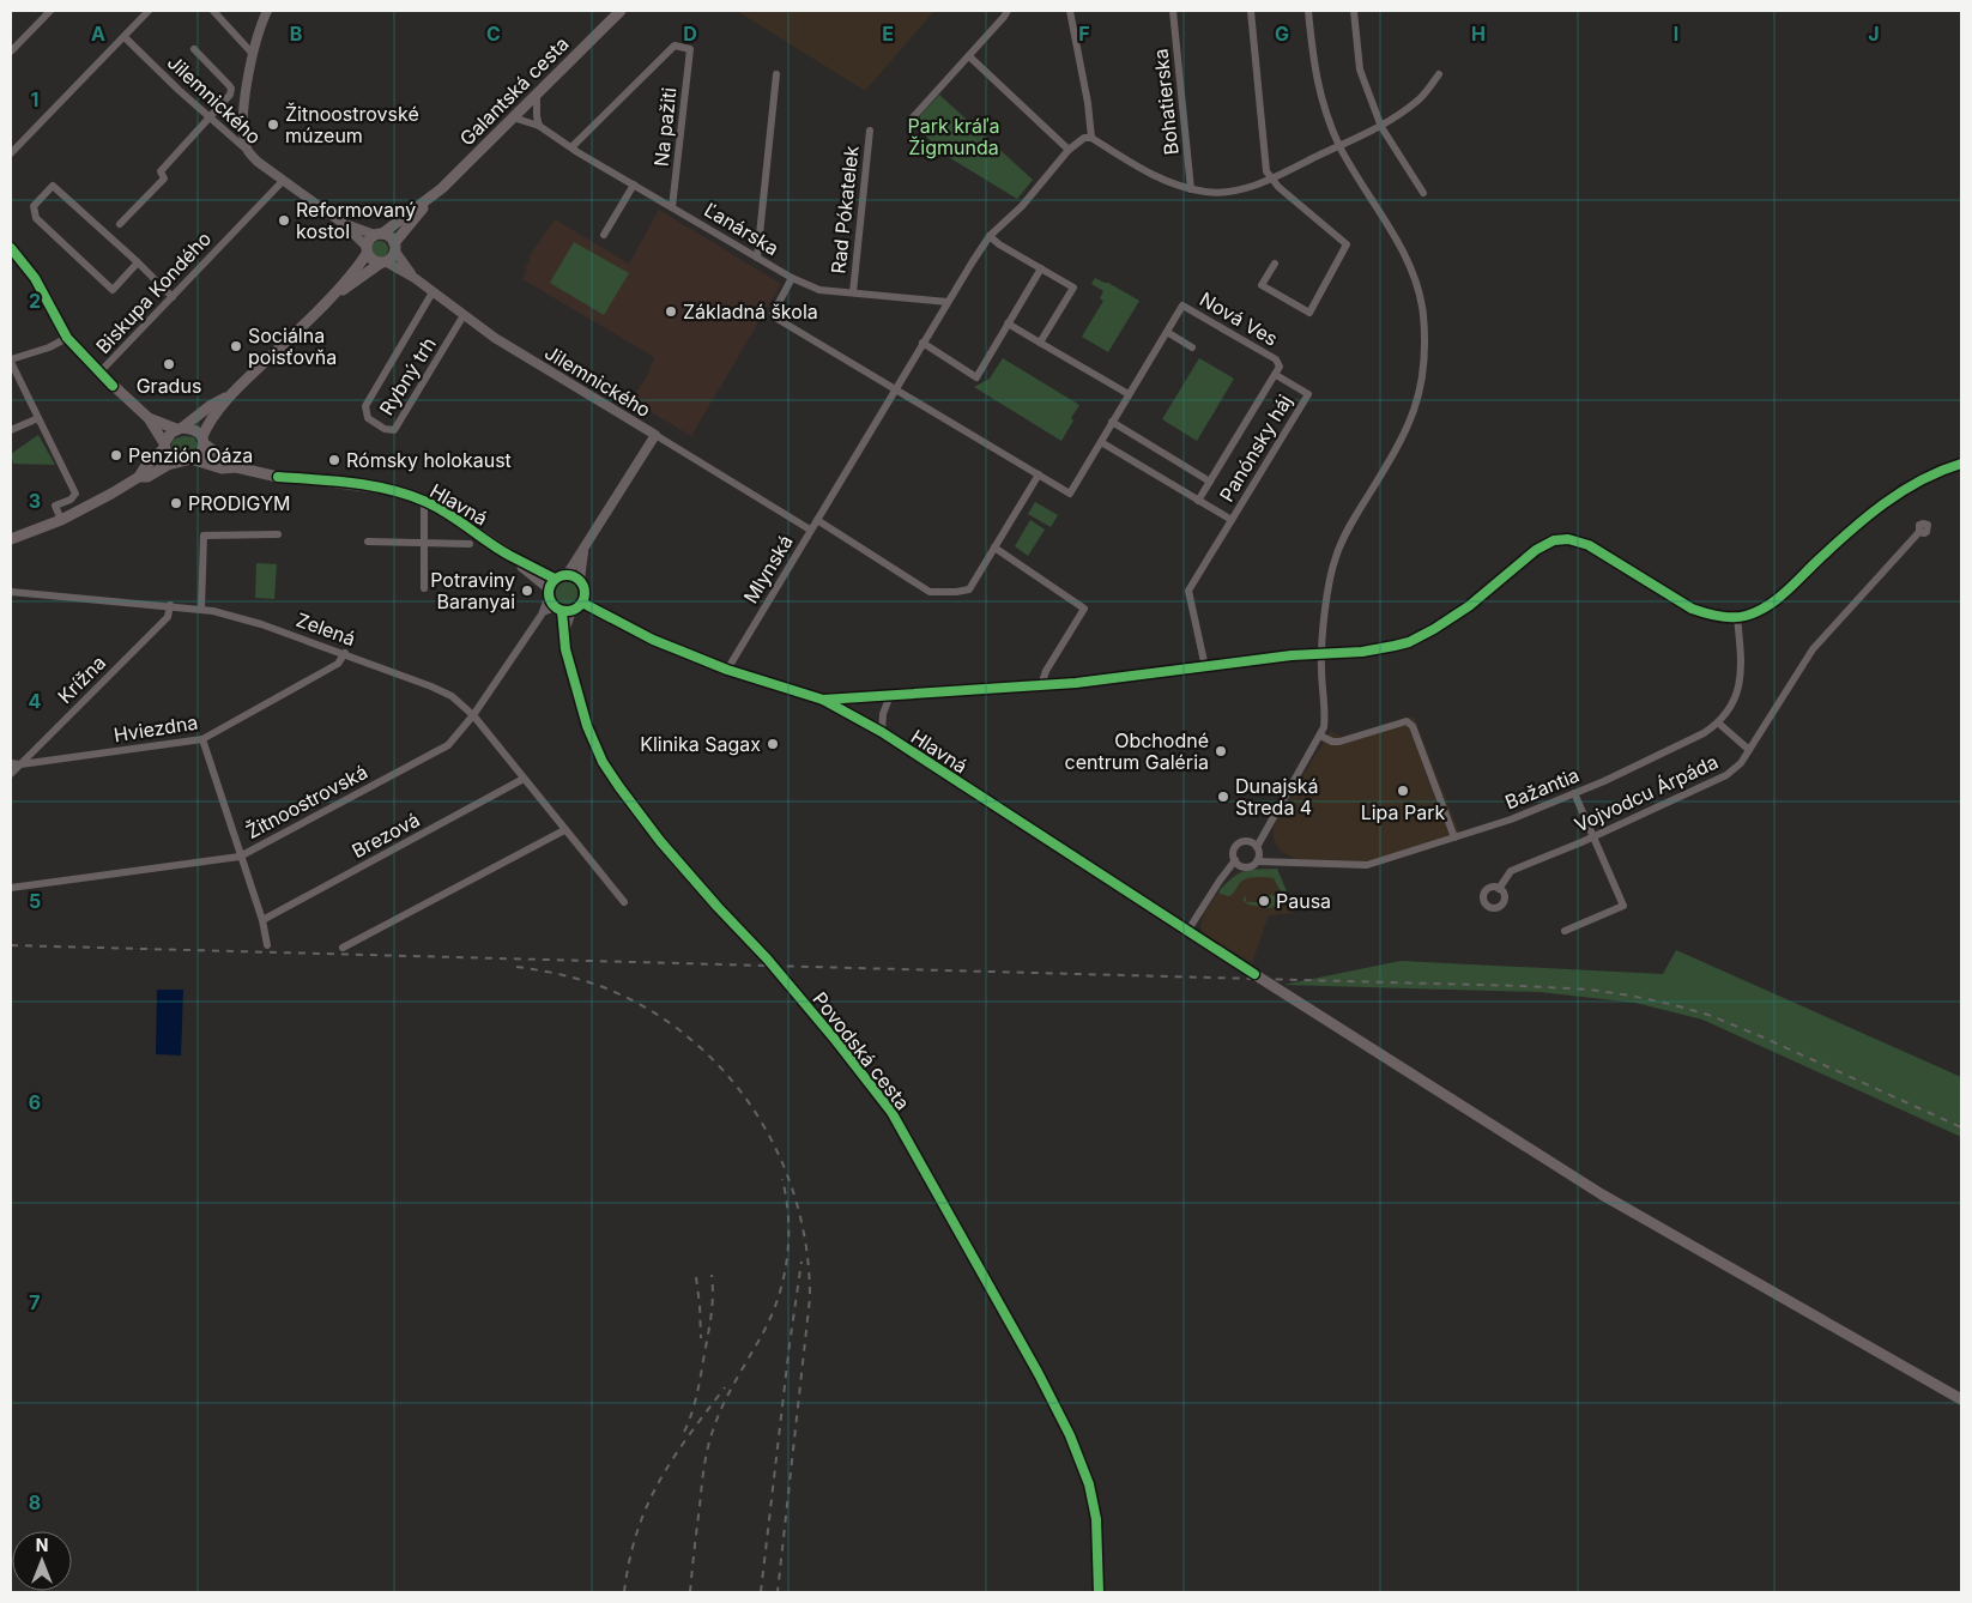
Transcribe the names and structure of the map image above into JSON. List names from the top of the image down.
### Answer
{
  "streets": {
    "main road": ["Galantská cesta", "Hlavná"],
    "street": [
      "Jilemnického",
      "Bohatierska",
      "Na pažiti",
      "Rad Pókatelek",
      "Ľanárska",
      "Biskupa Kondého",
      "Nová Ves",
      "Rybný trh",
      "Panónsky háj",
      "Mlynská",
      "Zelená",
      "Krížna",
      "Hviezdna",
      "Bažantia",
      "Vojvodcu Árpáda",
      "Žitnoostrovská",
      "Brezová",
      "Povodská cesta"
    ]
  },
  "crossings": [
    ["Galantská cesta", "Jilemnického"],
    ["Galantská cesta", "Ľanárska"],
    ["Jilemnického", "Biskupa Kondého"],
    ["Jilemnického", "Rybný trh"],
    ["Jilemnického", "Hlavná"],
    ["Jilemnického", "Mlynská"],
    ["Jilemnického", "Žitnoostrovská"],
    ["Jilemnického", "Povodská cesta"],
    ["Na pažiti", "Ľanárska"],
    ["Rad Pókatelek", "Ľanárska"],
    ["Ľanárska", "Nová Ves"],
    ["Nová Ves", "Panónsky háj"],
    ["Hlavná", "Mlynská"],
    ["Hlavná", "Žitnoostrovská"],
    ["Hlavná", "Povodská cesta"],
    ["Zelená", "Krížna"],
    ["Zelená", "Hviezdna"],
    ["Zelená", "Žitnoostrovská"],
    ["Zelená", "Brezová"],
    ["Krížna", "Hviezdna"],
    ["Žitnoostrovská", "Povodská cesta"]
  ],
  "parks": ["Park kráľa Žigmunda"],
  "places": [
    "Žitnoostrovské múzeum",
    "Reformovaný kostol",
    "Základná škola",
    "Sociálna poisťovňa",
    "Gradus",
    "Penzión Oáza",
    "Rómsky holokaust",
    "PRODIGYM",
    "Potraviny Baranyai",
    "Klinika Sagax",
    "Obchodné centrum Galéria",
    "Lipa Park",
    "Dunajská Streda 4",
    "Pausa"
  ],
  "north": "top",
  "grid": {
    "columns": [
      "A",
      "B",
      "C",
      "D",
      "E",
      "F",
      "G",
      "H",
      "I",
      "J"
    ],
    "rows": [
      "1",
      "2",
      "3",
      "4",
      "5",
      "6",
      "7",
      "8"
    ]
  }
}
